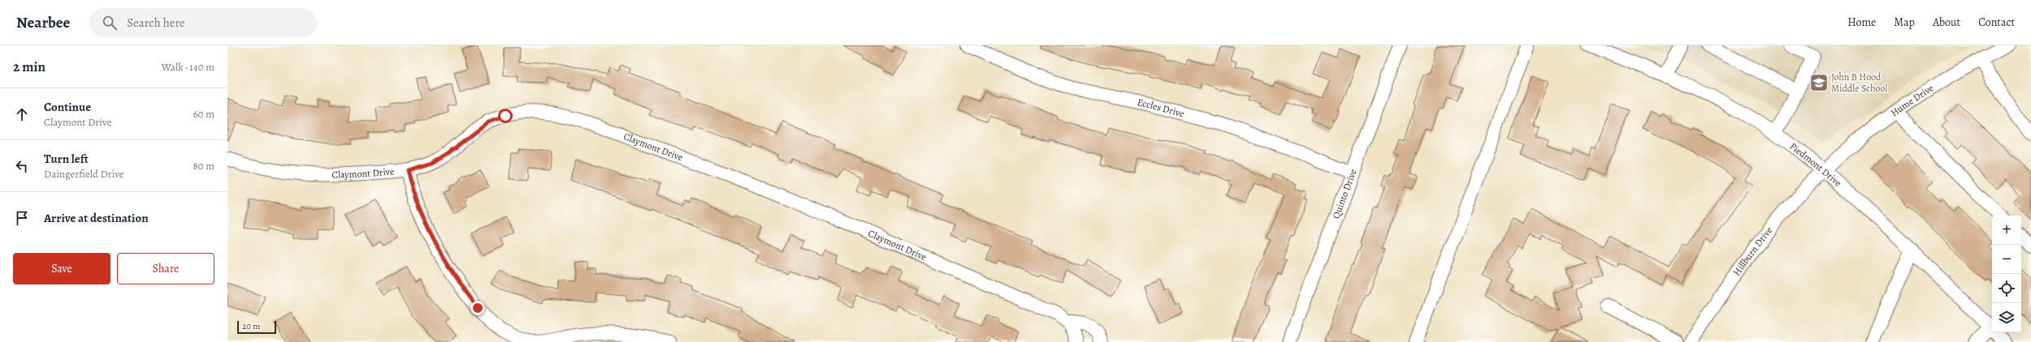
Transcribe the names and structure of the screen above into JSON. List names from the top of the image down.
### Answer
{
  "streets": {
    "street": [
      "Hume Drive",
      "Eccles Drive",
      "Claymont Drive",
      "Piedmont Drive",
      "Quinto Drive",
      "Hillburn Drive"
    ]
  },
  "crossings": [
    ["Hume Drive", "Piedmont Drive"],
    ["Hume Drive", "Hillburn Drive"],
    ["Eccles Drive", "Quinto Drive"],
    ["Piedmont Drive", "Hillburn Drive"]
  ],
  "places": {
    "school or university": ["John B Hood Middle School"]
  },
  "scale_bar": "20 m",
  "page": {
    "header": "Nearbee",
    "search": "Search here",
    "nav": [
      "Home",
      "Map",
      "About",
      "Contact"
    ],
    "heading": ["2 min", "Walk · 140 m"],
    "list": [
      ["Continue", "Claymont Drive", "60 m"],
      ["Turn left", "Daingerfield Drive", "80 m"],
      "Arrive at destination"
    ],
    "map_buttons": ["+", "−"],
    "buttons": ["Save", "Share"],
    "scale": "20 m"
  }
}
